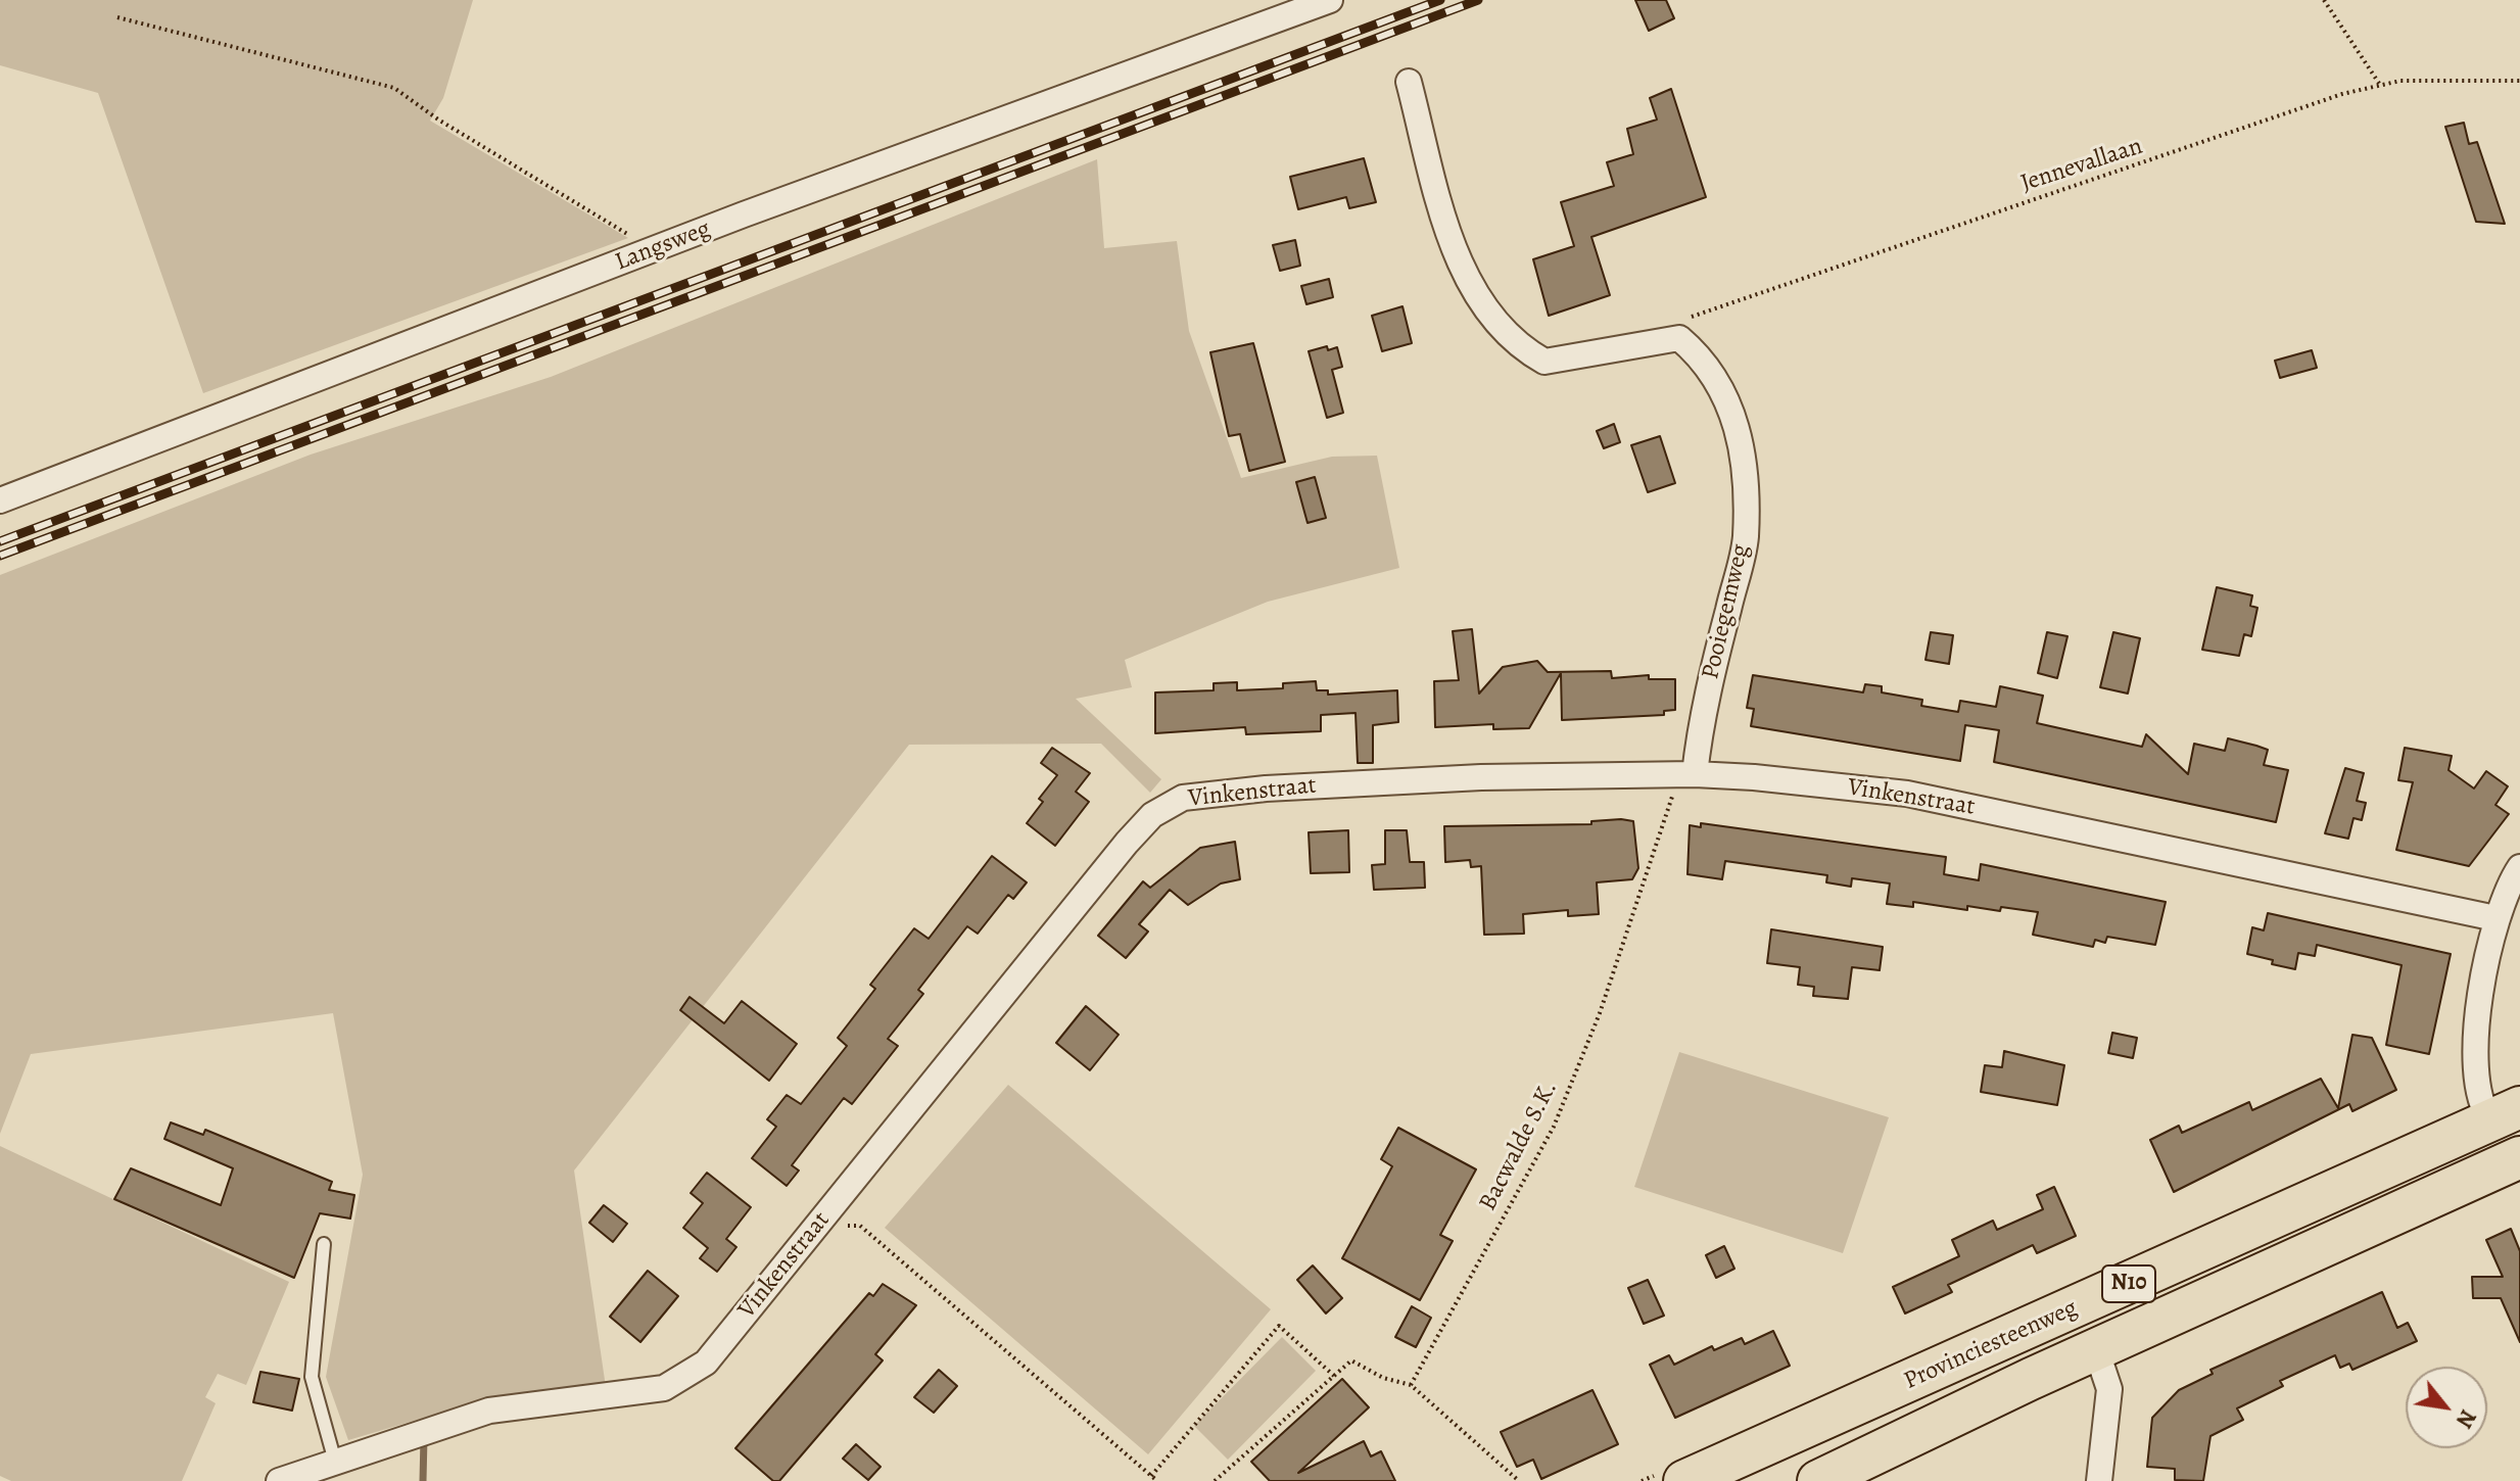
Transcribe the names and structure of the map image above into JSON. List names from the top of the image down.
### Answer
{
  "streets": {
    "main road": ["N10", "Provinciesteenweg"],
    "street": ["Langsweg", "Pooiegemweg", "Vinkenstraat"],
    "path": ["Jennevallaan", "Bacwalde S.K."]
  },
  "crossings": [
    ["Jennevallaan", "Pooiegemweg"],
    ["Pooiegemweg", "Vinkenstraat"],
    ["Pooiegemweg", "Bacwalde S.K."],
    ["Vinkenstraat", "Bacwalde S.K."]
  ],
  "north": "bottom right"
}
